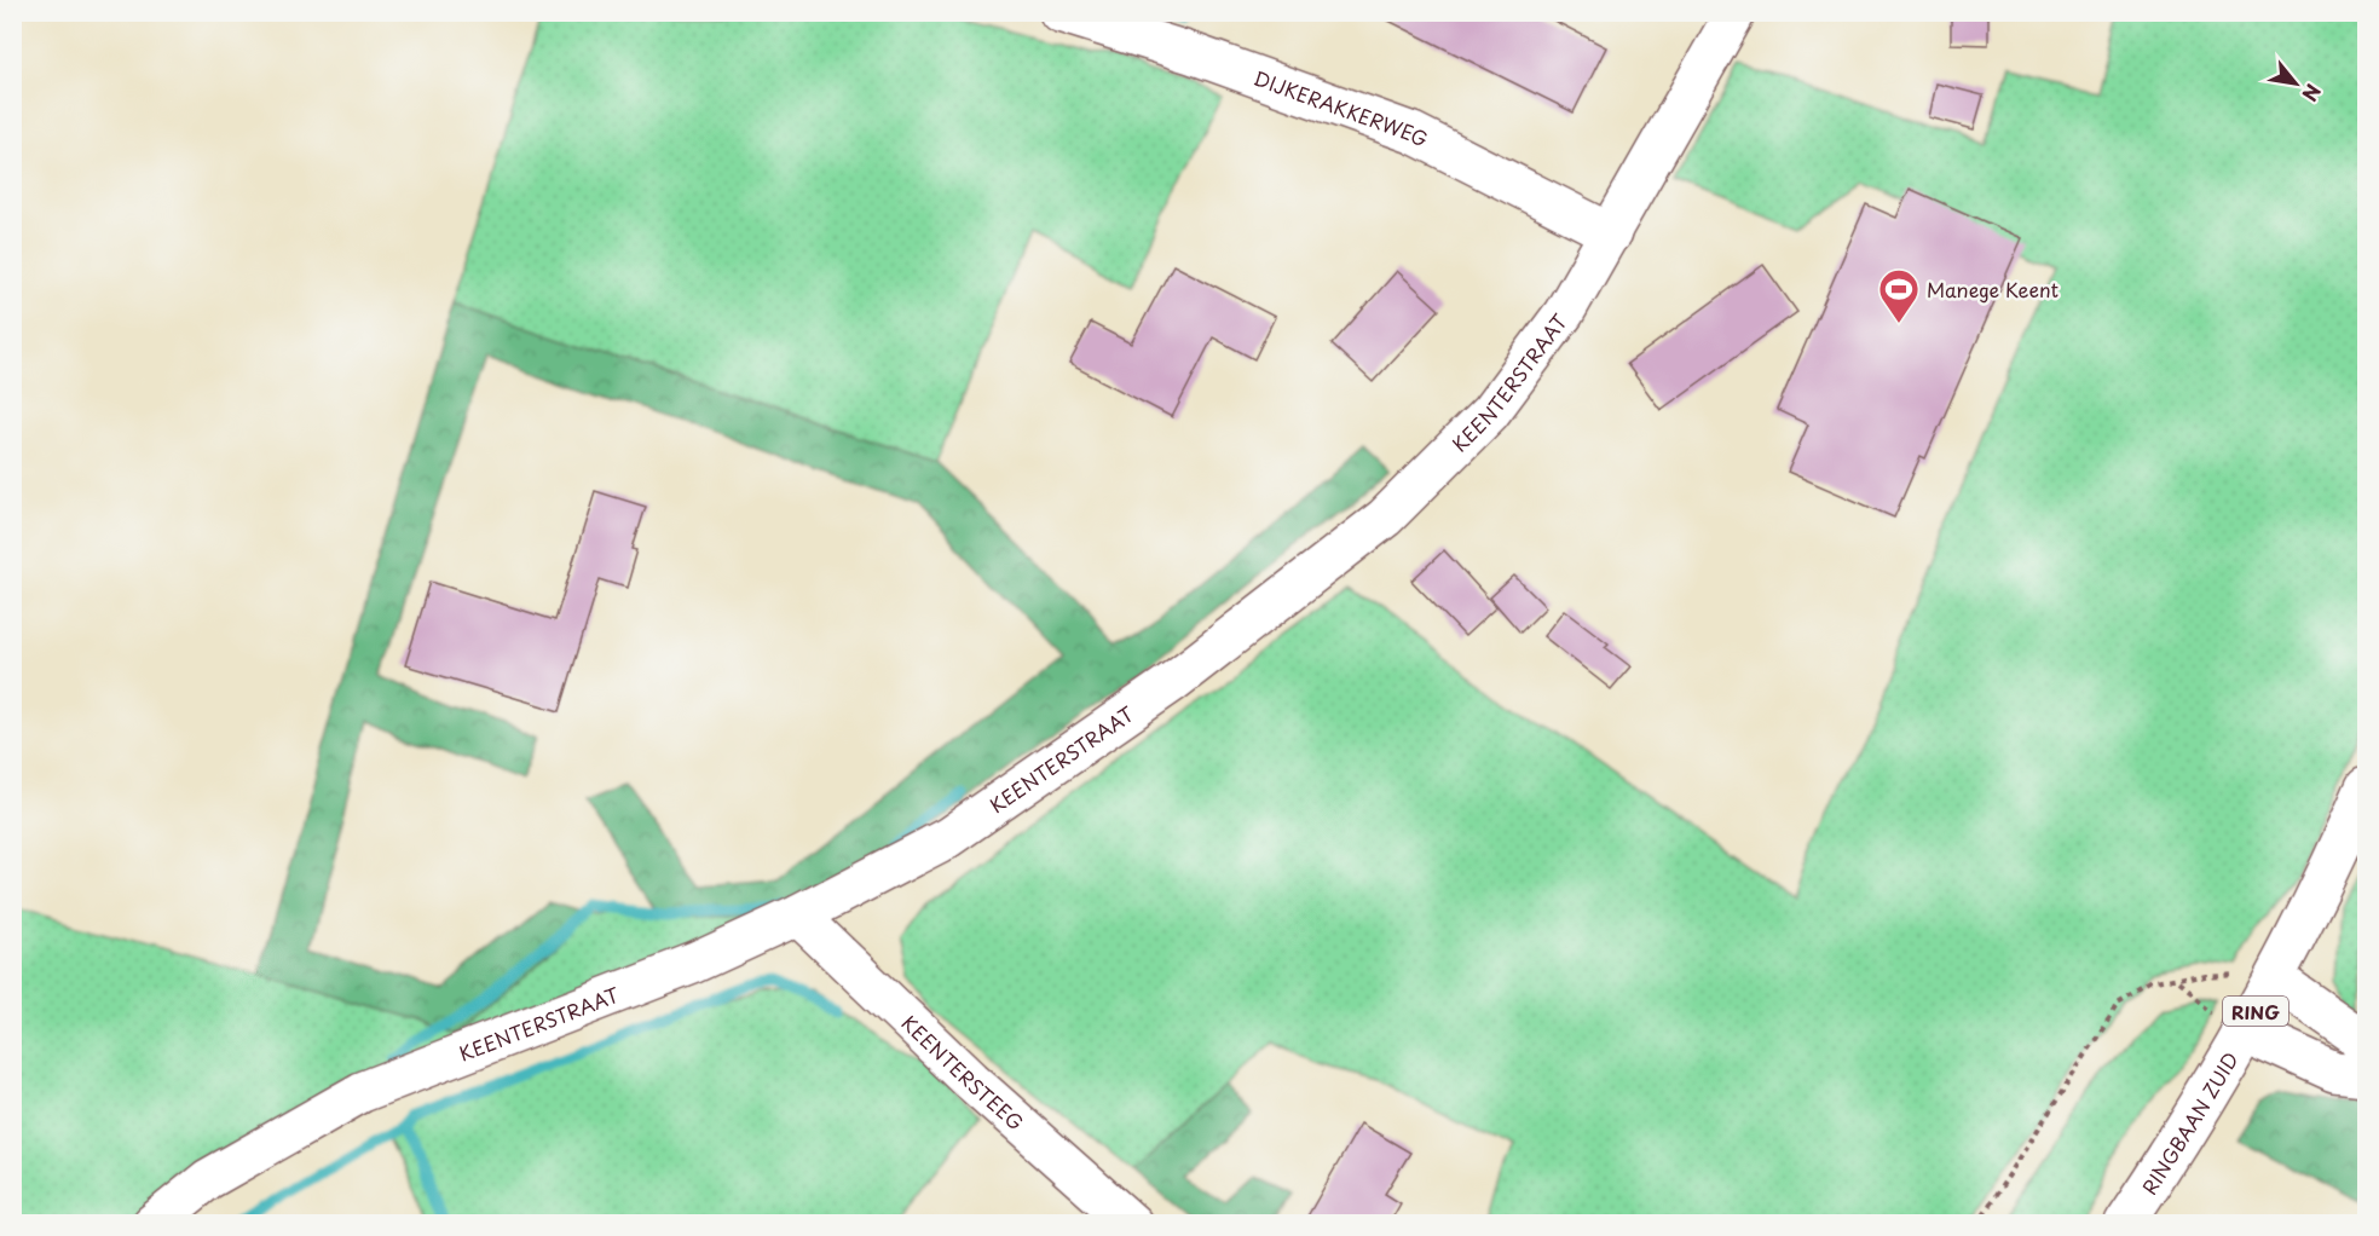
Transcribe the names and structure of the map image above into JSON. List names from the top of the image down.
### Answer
{
  "streets": {
    "street": [
      "DIJKERAKKERWEG",
      "KEENTERSTRAAT",
      "RING",
      "KEENTERSTEEG",
      "RINGBAAN ZUID"
    ]
  },
  "crossings": [
    ["DIJKERAKKERWEG", "KEENTERSTRAAT"],
    ["KEENTERSTRAAT", "KEENTERSTEEG"]
  ],
  "places": {
    "sports": ["Manege Keent"]
  },
  "north": "bottom right"
}
